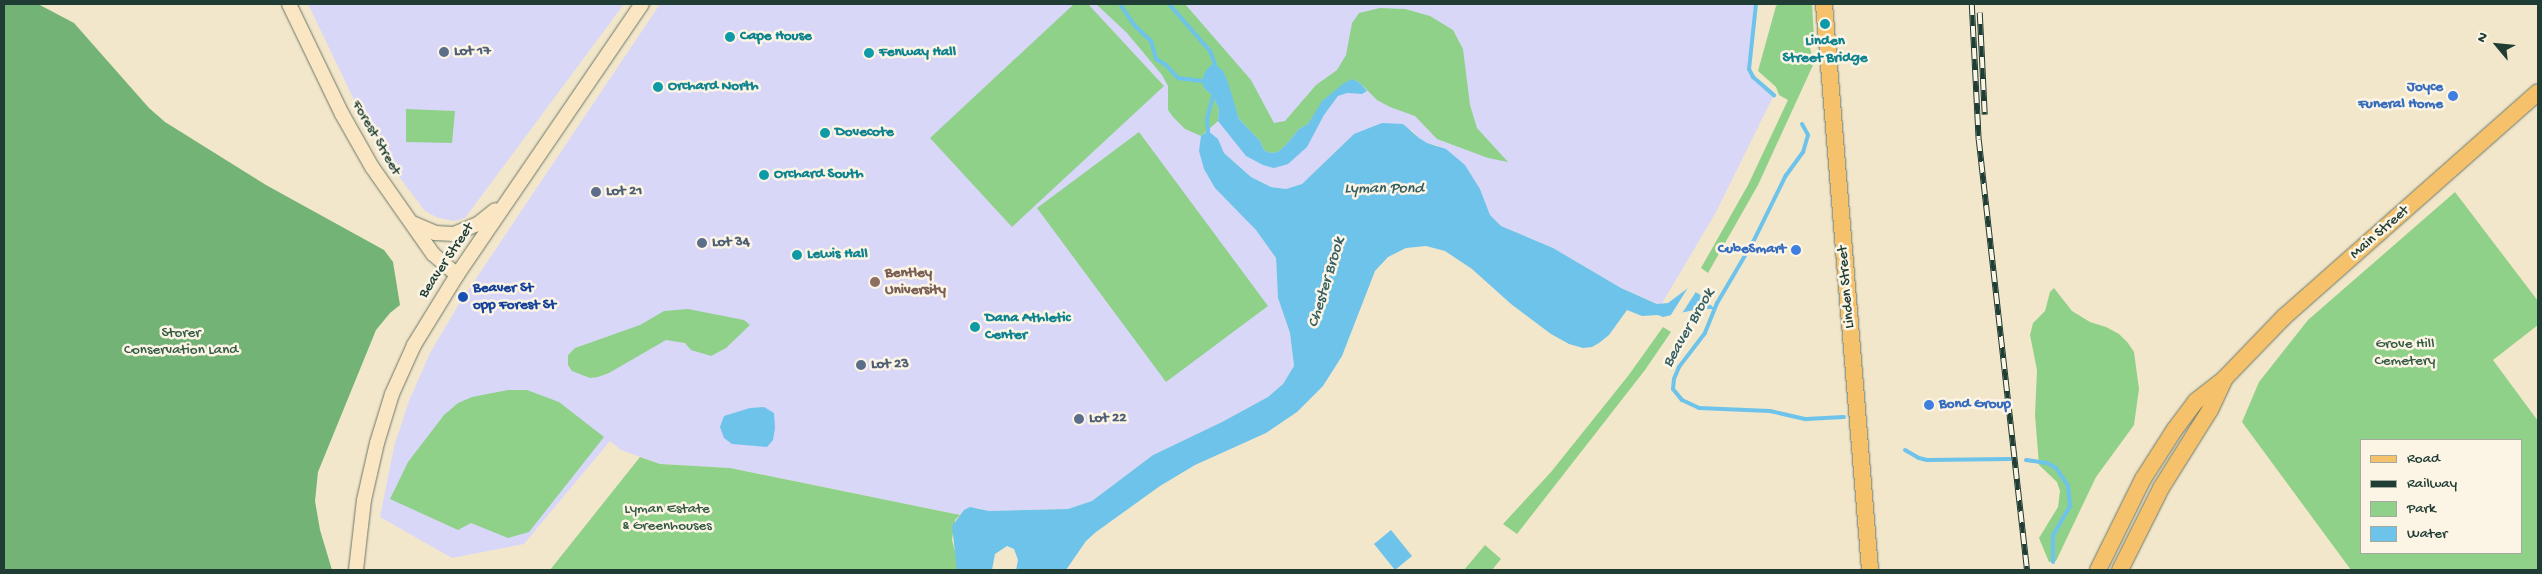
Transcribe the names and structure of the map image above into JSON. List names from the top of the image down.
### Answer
{
  "streets": {
    "main road": [
      "Forest Street",
      "Main Street",
      "Beaver Street",
      "Linden Street"
    ]
  },
  "crossings": [
    ["Forest Street", "Beaver Street"]
  ],
  "water": ["Lyman Pond", "Chester Brook", "Beaver Brook"],
  "parks": ["Storer Conservation Land", "Grove Hill Cemetery", "Lyman Estate & Greenhouses"],
  "places": [
    "Linden Street Bridge",
    "Cape House",
    "Lot 17",
    "Fenway Hall",
    "Orchard North",
    "Joyce Funeral Home",
    "Dovecote",
    "Orchard South",
    "Lot 21",
    "Lot 34",
    "CubeSmart",
    "Lewis Hall",
    "Bentley University",
    "Beaver St opp Forest St",
    "Dana Athletic Center",
    "Lot 23",
    "Bond Group",
    "Lot 22"
  ],
  "legend": [
    "Road",
    "Railway",
    "Park",
    "Water"
  ],
  "north": "top left"
}
